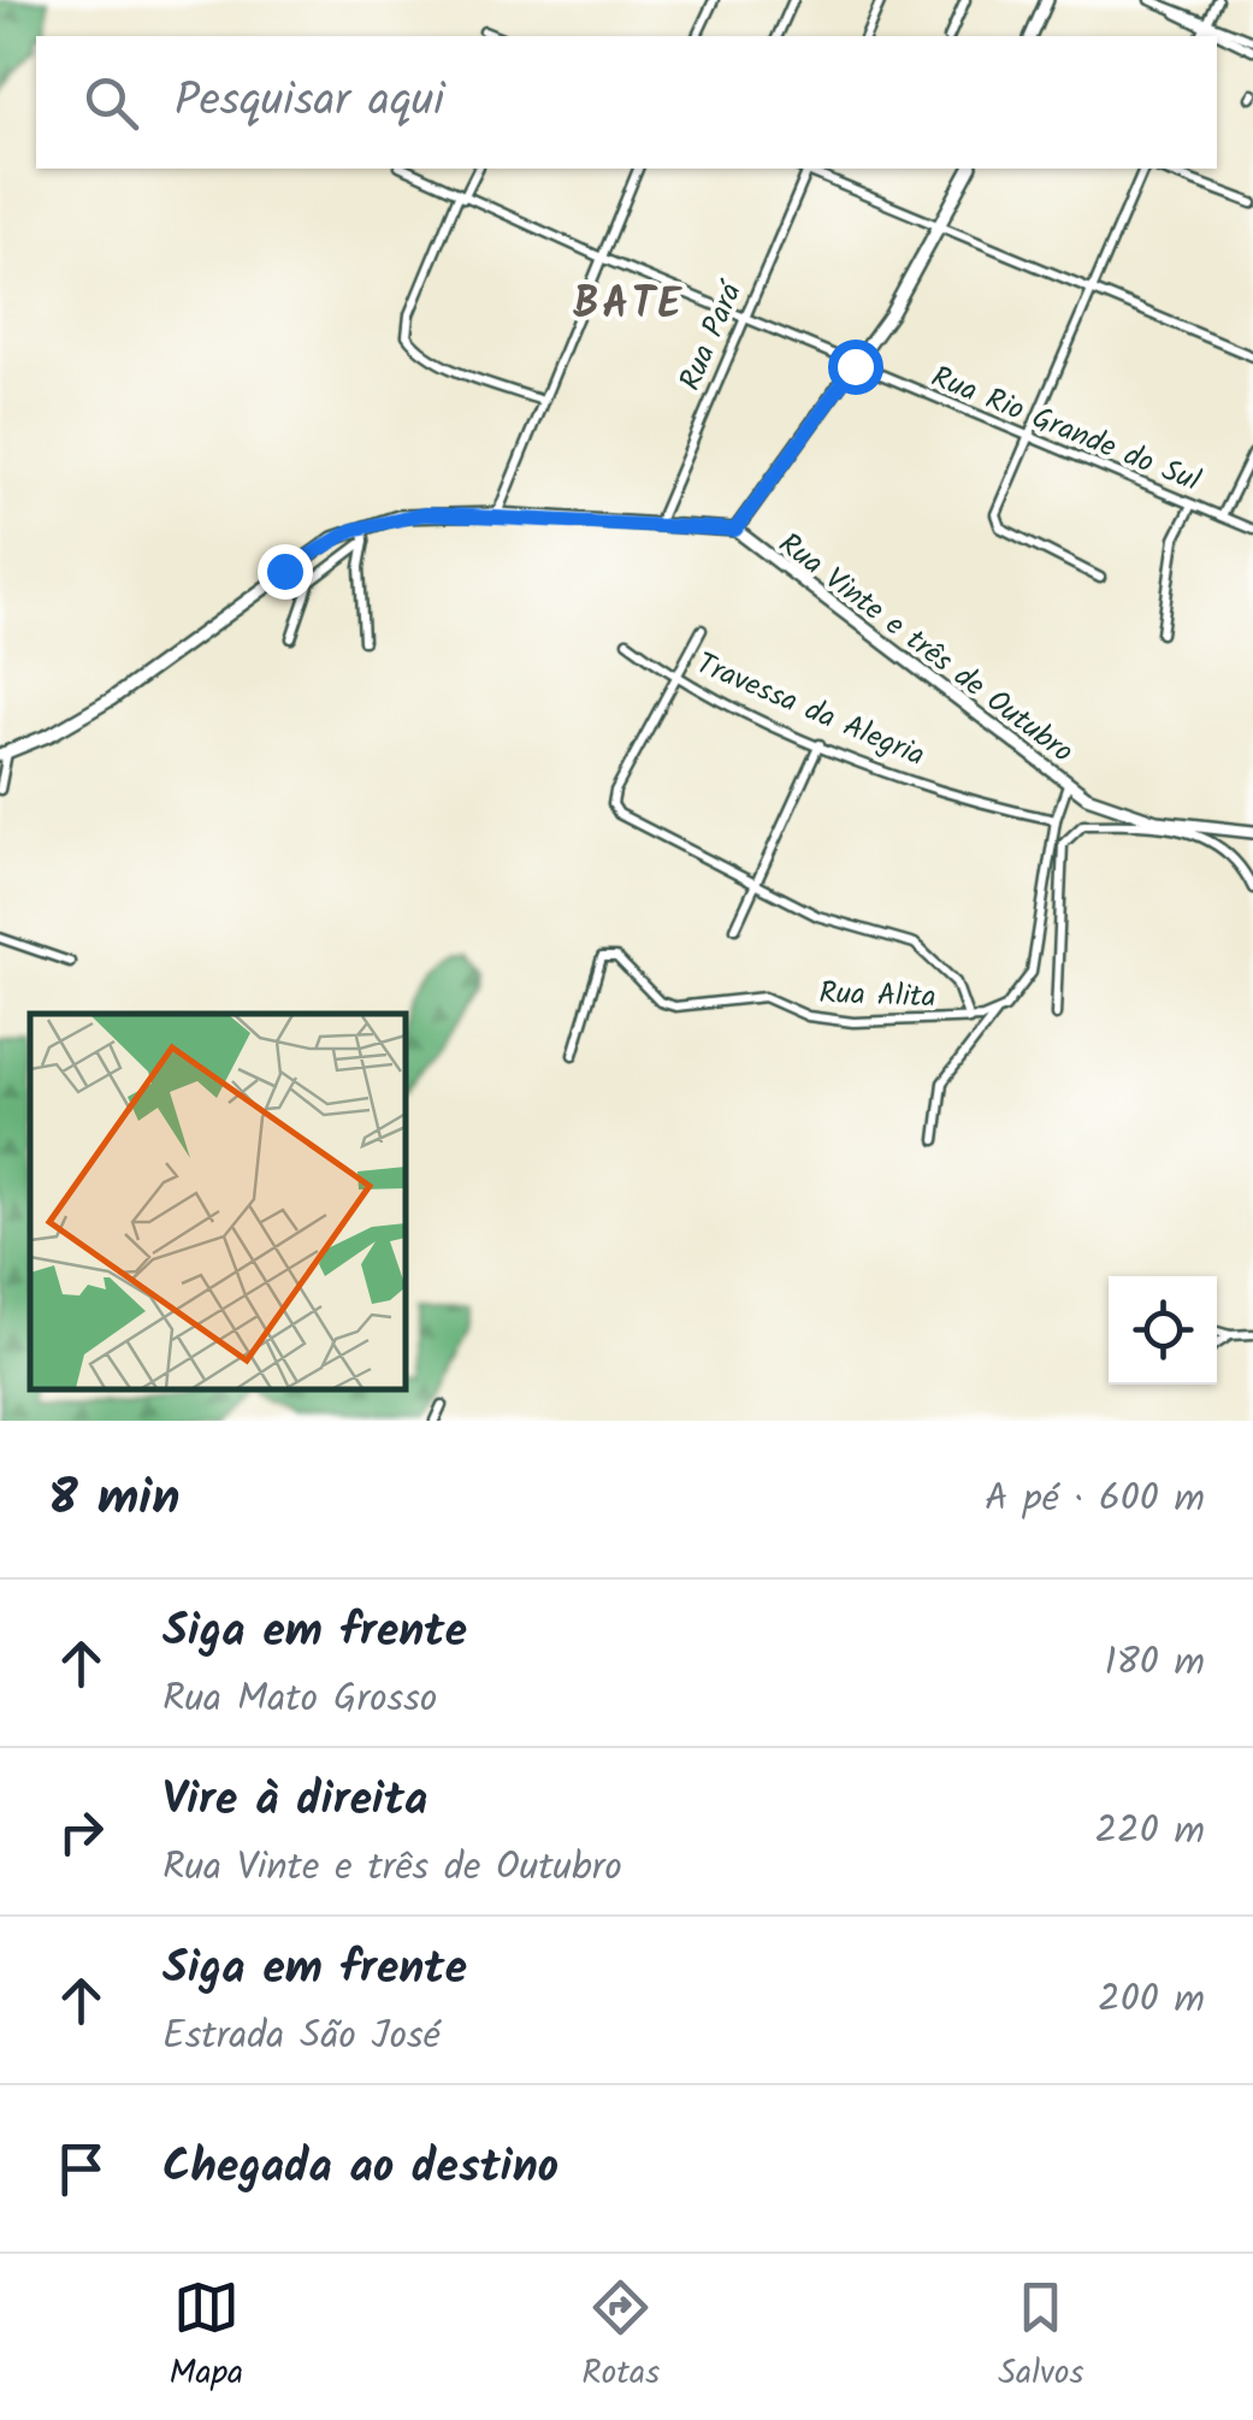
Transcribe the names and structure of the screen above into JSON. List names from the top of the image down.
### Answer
{
  "streets": {
    "street": [
      "Rua Pará",
      "Rua Rio Grande do Sul",
      "Rua Vinte e três de Outubro",
      "Travessa da Alegria",
      "Rua Alita"
    ]
  },
  "crossings": [
    ["Rua Pará", "Rua Rio Grande do Sul"],
    ["Rua Pará", "Rua Vinte e três de Outubro"]
  ],
  "districts": ["BATE"],
  "page": {
    "search": "Pesquisar aqui",
    "heading": ["8 min", "A pé · 600 m"],
    "list": [
      ["Siga em frente", "Rua Mato Grosso", "180 m"],
      ["Vire à direita", "Rua Vinte e três de Outubro", "220 m"],
      ["Siga em frente", "Estrada São José", "200 m"],
      "Chegada ao destino"
    ],
    "nav": ["Mapa", "Rotas", "Salvos"]
  }
}
